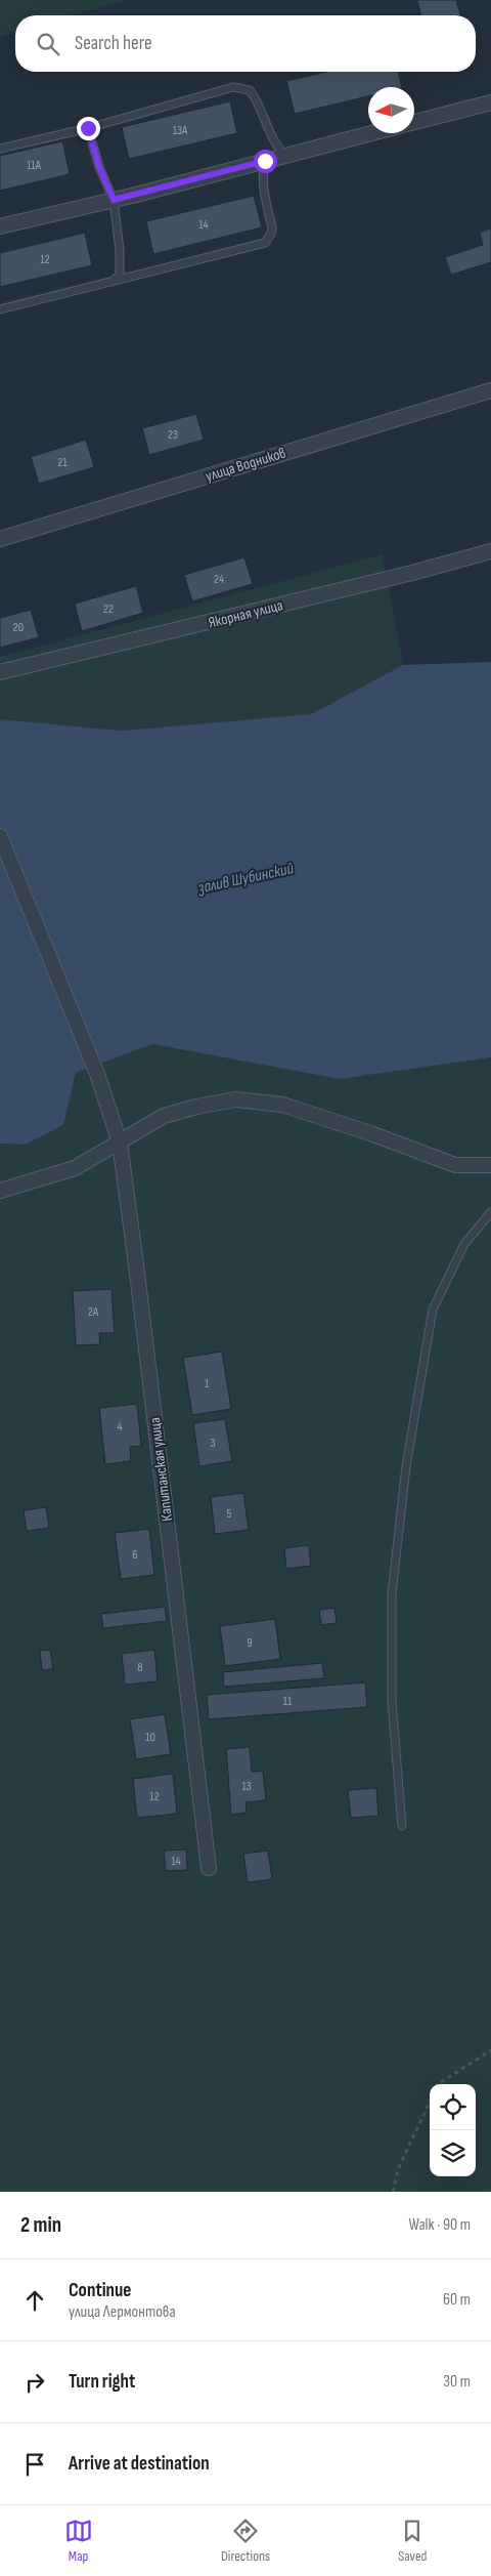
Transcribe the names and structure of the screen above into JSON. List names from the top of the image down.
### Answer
{
  "streets": {
    "street": ["улица Водников", "Якорная улица", "Капитанская улица"]
  },
  "water": ["залив Шубинский"],
  "house_numbers": [
    "13А",
    "11А",
    "14",
    "12",
    "23",
    "21",
    "24",
    "22",
    "20",
    "2А",
    "1",
    "4",
    "3",
    "5",
    "6",
    "9",
    "8",
    "11",
    "10",
    "13",
    "12",
    "14"
  ],
  "north": "left",
  "page": {
    "search": "Search here",
    "heading": ["2 min", "Walk · 90 m"],
    "list": [
      ["Continue", "улица Лермонтова", "60 m"],
      ["Turn right", "30 m"],
      "Arrive at destination"
    ],
    "nav": ["Map", "Directions", "Saved"]
  }
}
